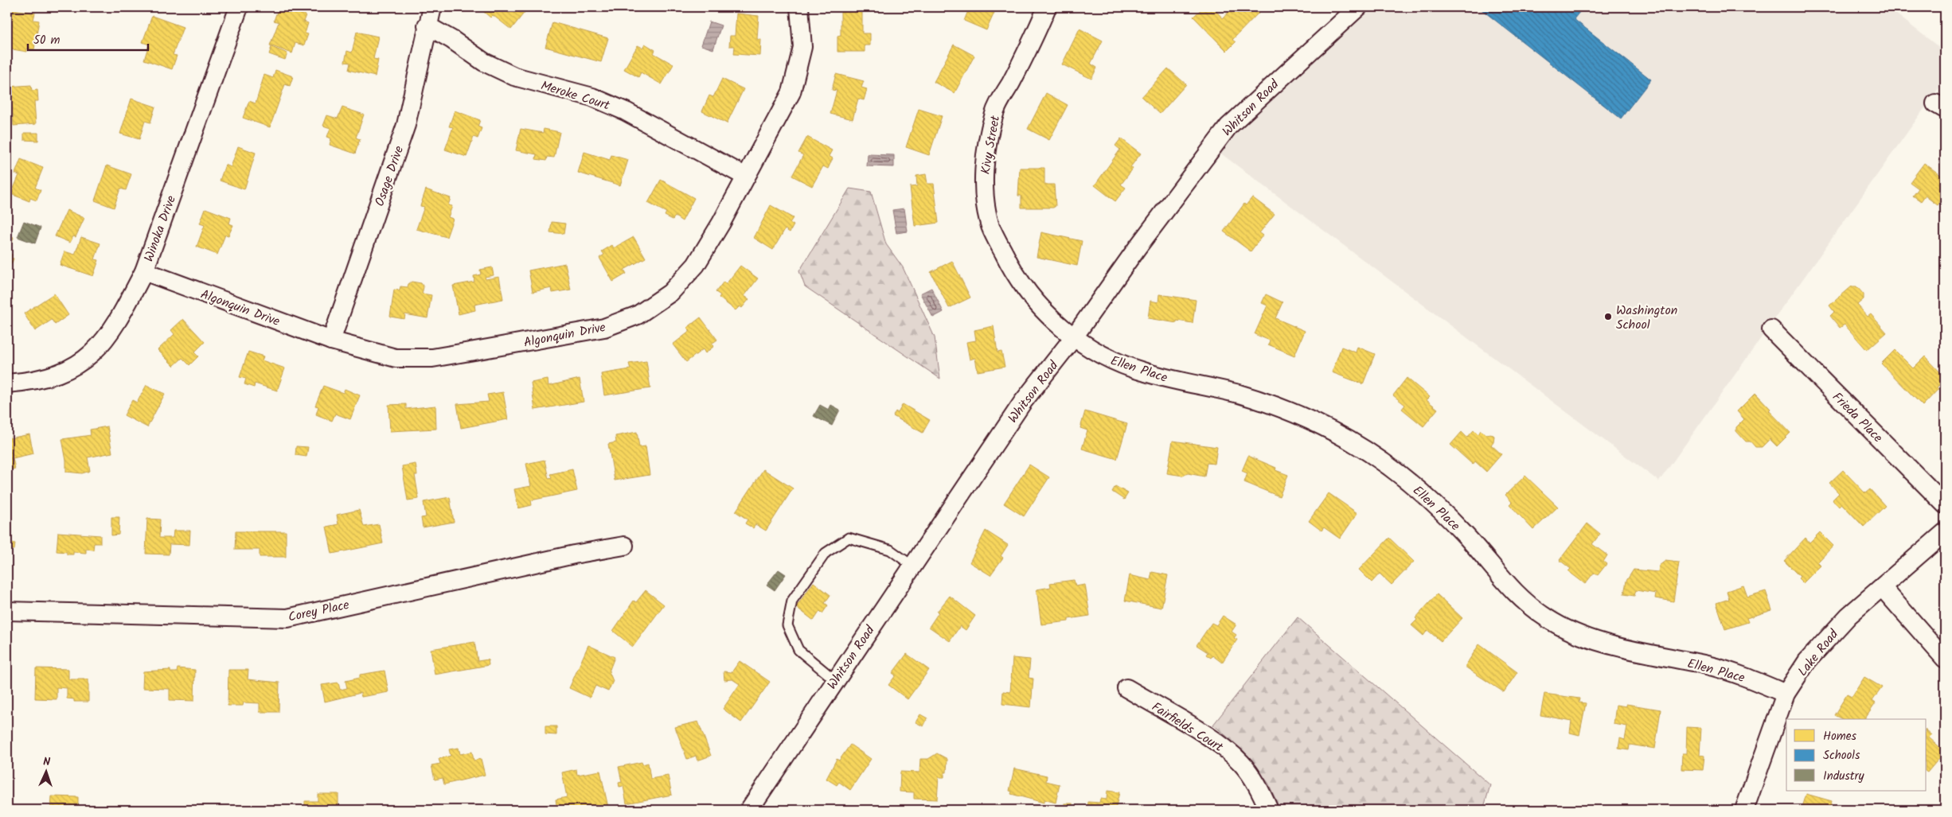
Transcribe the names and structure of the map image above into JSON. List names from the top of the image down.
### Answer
{
  "streets": {
    "street": [
      "Meroke Court",
      "Whitson Road",
      "Kivy Street",
      "Osage Drive",
      "Winoka Drive",
      "Algonquin Drive",
      "Ellen Place",
      "Frieda Place",
      "Corey Place",
      "Lake Road",
      "Fairfields Court"
    ]
  },
  "crossings": [
    ["Meroke Court", "Osage Drive"],
    ["Meroke Court", "Algonquin Drive"],
    ["Whitson Road", "Kivy Street"],
    ["Whitson Road", "Ellen Place"],
    ["Kivy Street", "Ellen Place"],
    ["Osage Drive", "Algonquin Drive"],
    ["Winoka Drive", "Algonquin Drive"],
    ["Ellen Place", "Lake Road"]
  ],
  "places": ["Washington School"],
  "legend": ["Homes", "Schools", "Industry"],
  "scale_bar": "50 m",
  "north": "top"
}
